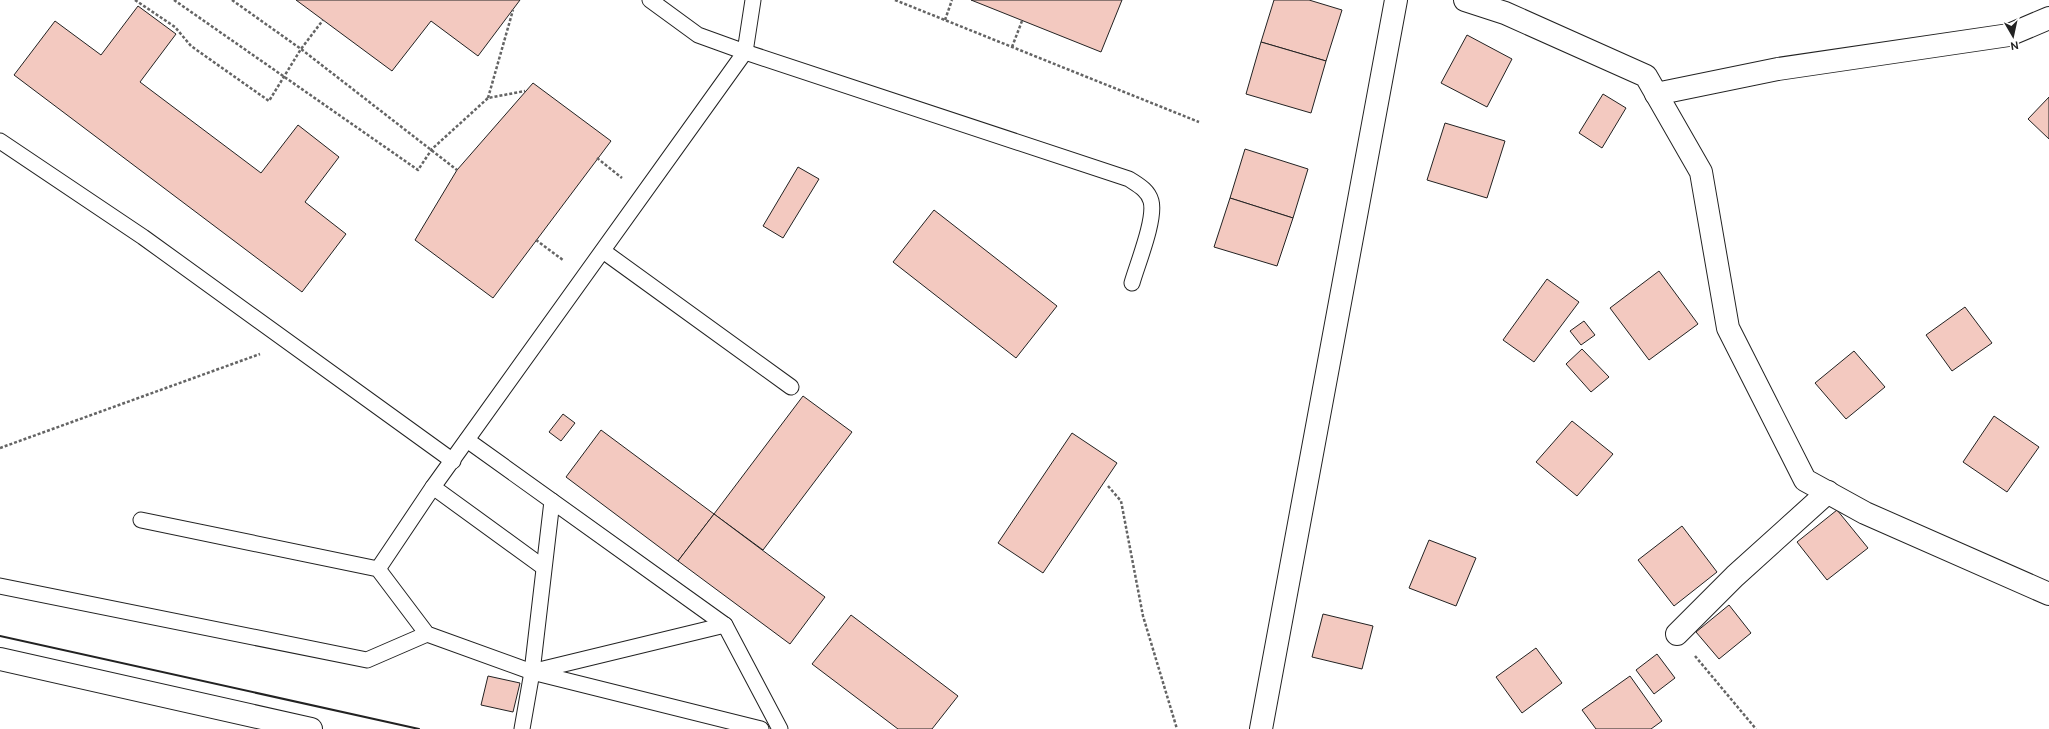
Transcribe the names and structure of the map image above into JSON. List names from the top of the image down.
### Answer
{
  "north": "bottom"
}
